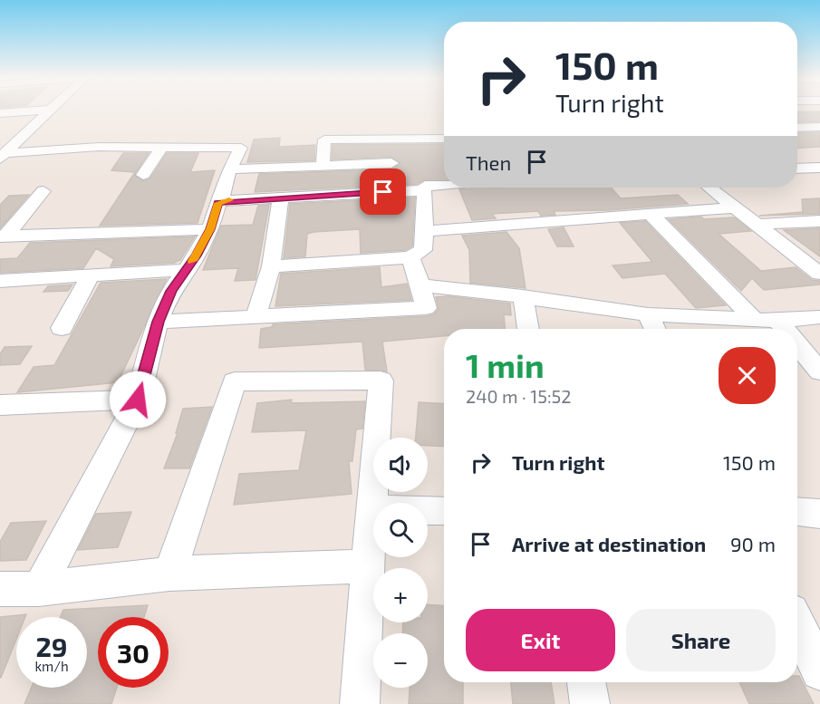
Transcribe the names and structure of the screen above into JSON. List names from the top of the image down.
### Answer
{
  "page": {
    "turn": ["150 m", "Turn right"],
    "then": "Then",
    "heading": ["1 min", "240 m · 15:52"],
    "list": [
      {
        "name": "Turn right",
        "value": "150 m"
      },
      {
        "name": "Arrive at destination",
        "value": "90 m"
      }
    ],
    "map_buttons": ["+", "−"],
    "buttons": ["Exit", "Share"],
    "speed": "29 km/h",
    "limit": "30"
  }
}
